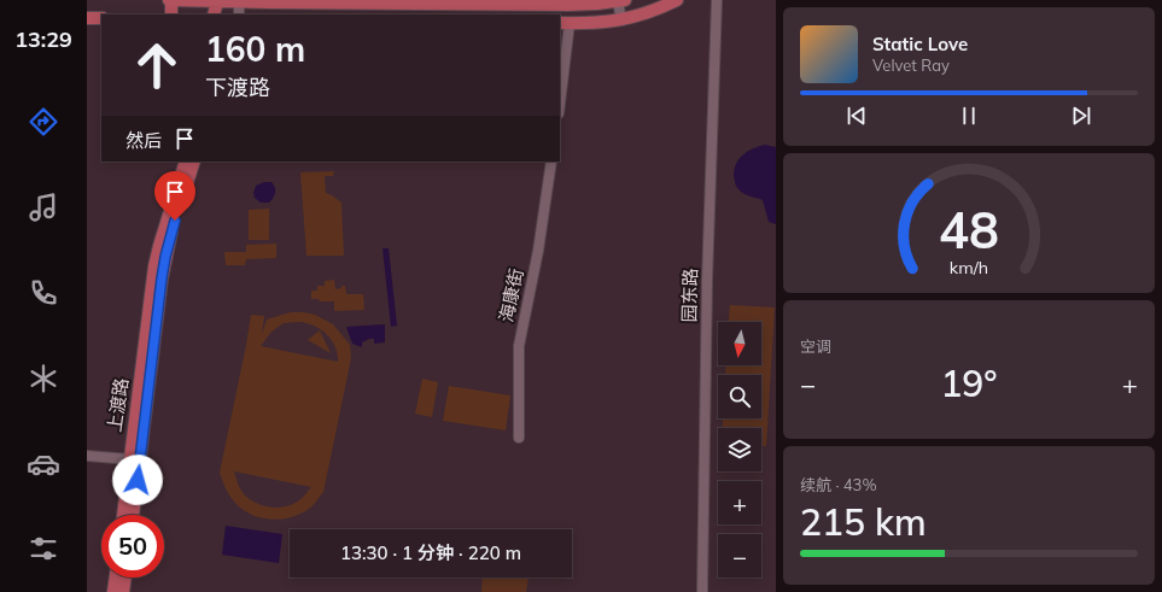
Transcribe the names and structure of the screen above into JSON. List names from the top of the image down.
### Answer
{
  "streets": {
    "main road": ["上渡路"],
    "street": ["海康街", "园东路"]
  },
  "north": "bottom",
  "page": {
    "tabs": "13:29",
    "turn": ["160 m", "下渡路"],
    "song": ["Static Love", "Velvet Ray"],
    "then": "然后",
    "tile": [
      "空调",
      ["续航 · 43%", "215 km"]
    ],
    "map_buttons": ["+", "−"],
    "heat": ["−", "19°", "+"],
    "limit": "50",
    "trip": "13:30 · 1 分钟 · 220 m",
    "gauge": ["48", "km/h"]
  }
}
